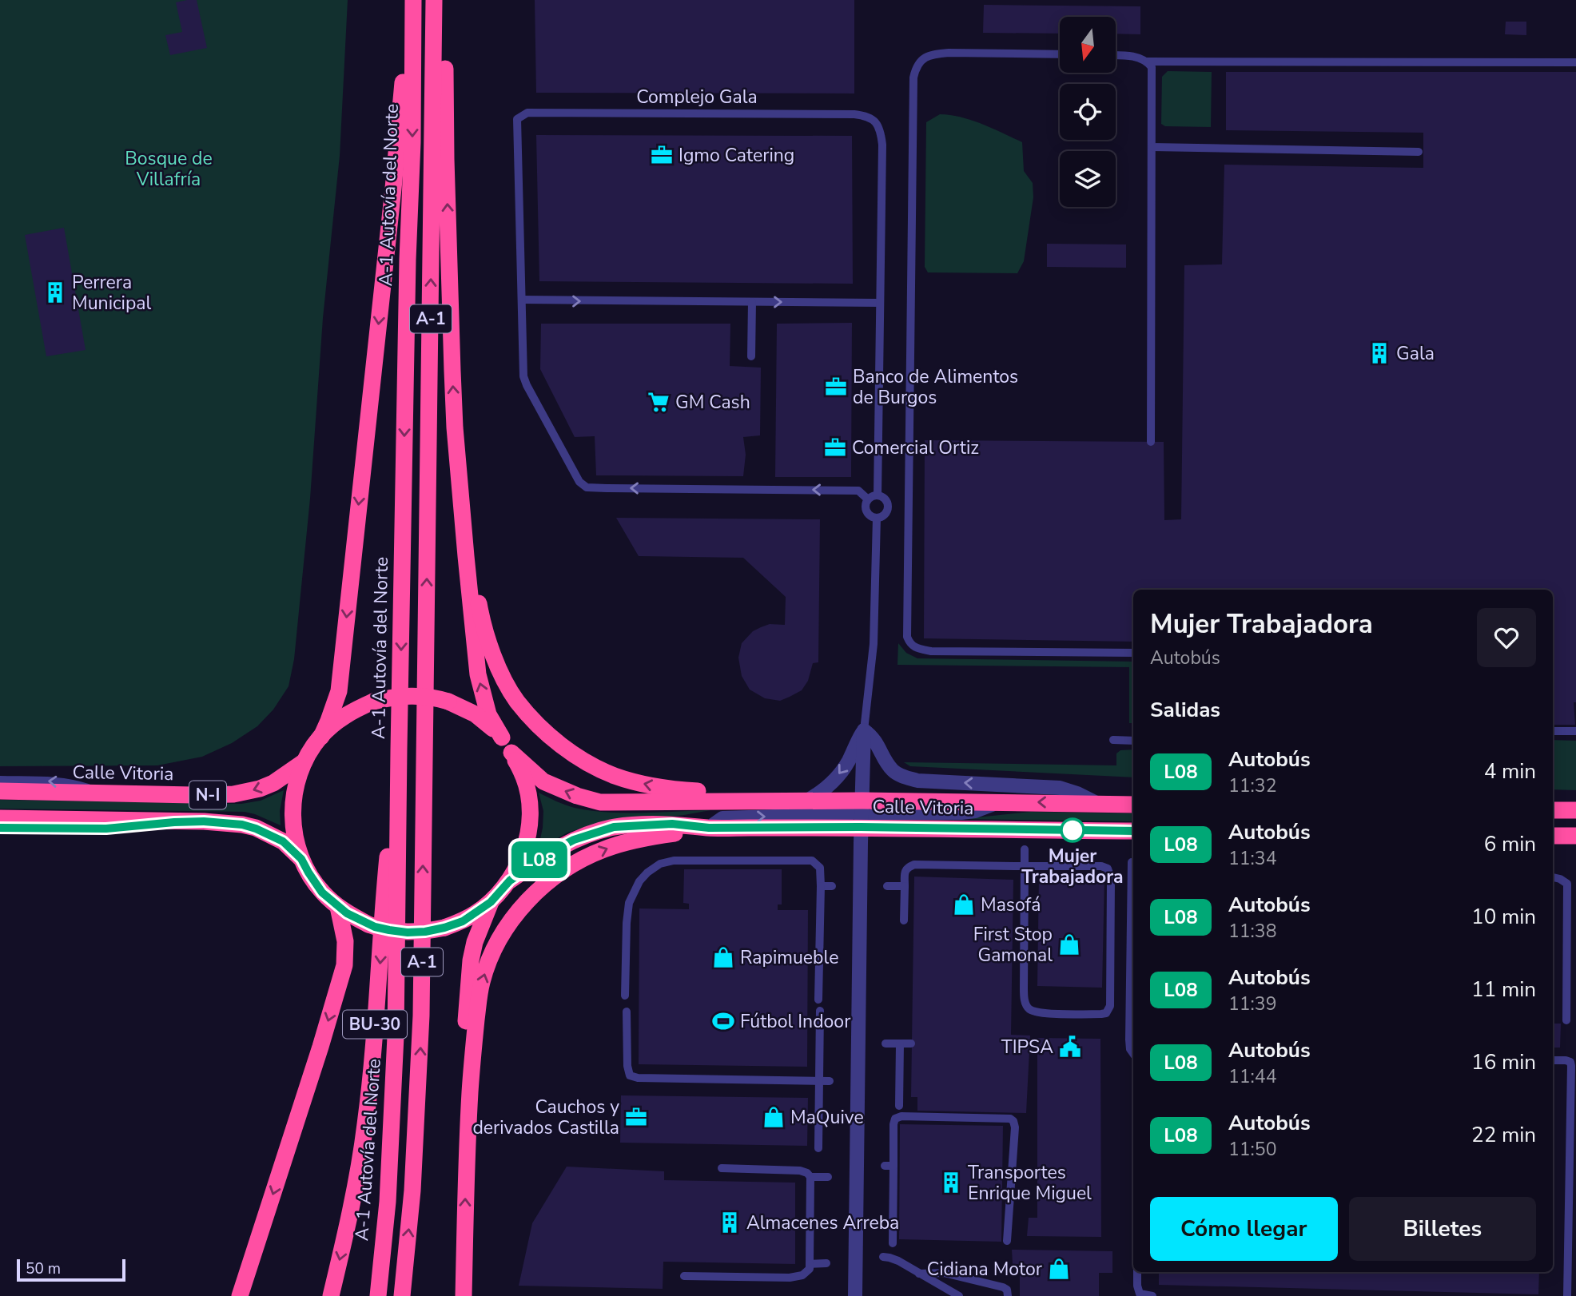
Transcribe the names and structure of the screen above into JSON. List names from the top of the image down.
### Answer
{
  "streets": {
    "highway": [
      "A-1 Autovía del Norte",
      "A-1",
      "Calle Vitoria",
      "N-I",
      "BU-30"
    ],
    "lane": ["Complejo Gala"]
  },
  "crossings": [
    ["A-1 Autovía del Norte", "BU-30"],
    ["Calle Vitoria", "N-I"]
  ],
  "parks": ["Bosque de Villafría"],
  "places": {
    "office": [
      "Igmo Catering",
      "Banco de Alimentos de Burgos",
      "Comercial Ortiz",
      "Cauchos y derivados Castilla"
    ],
    "building": [
      "Perrera Municipal",
      "Gala",
      "Transportes Enrique Miguel",
      "Almacenes Arreba"
    ],
    "supermarket": ["GM Cash"],
    "other": ["Mujer Trabajadora"],
    "shop": [
      "Masofá",
      "First Stop Gamonal",
      "Rapimueble",
      "MaQuive",
      "Cidiana Motor"
    ],
    "sports": ["Fútbol Indoor"],
    "public building": ["TIPSA"]
  },
  "lines": ["bus line L08"],
  "scale_bar": "50 m",
  "north": "bottom",
  "page": {
    "on_map": "L08",
    "heading": [
      ["Mujer Trabajadora", "Autobús"],
      "Salidas"
    ],
    "list": [
      {
        "mark": "L08",
        "name": "Autobús",
        "note": "11:32",
        "value": "4 min"
      },
      {
        "mark": "L08",
        "name": "Autobús",
        "note": "11:34",
        "value": "6 min"
      },
      {
        "mark": "L08",
        "name": "Autobús",
        "note": "11:38",
        "value": "10 min"
      },
      {
        "mark": "L08",
        "name": "Autobús",
        "note": "11:39",
        "value": "11 min"
      },
      {
        "mark": "L08",
        "name": "Autobús",
        "note": "11:44",
        "value": "16 min"
      },
      {
        "mark": "L08",
        "name": "Autobús",
        "note": "11:50",
        "value": "22 min"
      }
    ],
    "buttons": ["Cómo llegar", "Billetes"],
    "scale": "50 m"
  }
}
